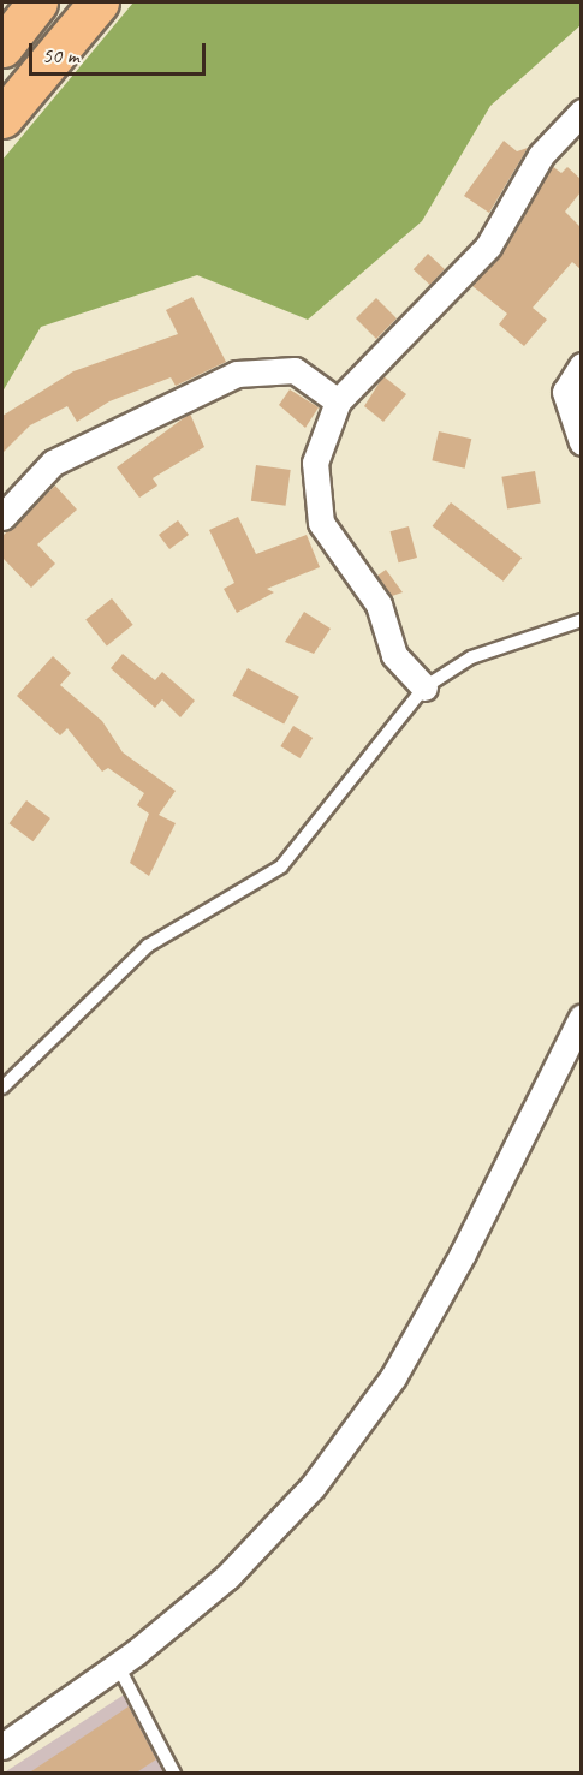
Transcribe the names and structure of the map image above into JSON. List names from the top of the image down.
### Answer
{
  "scale_bar": "50 m"
}
